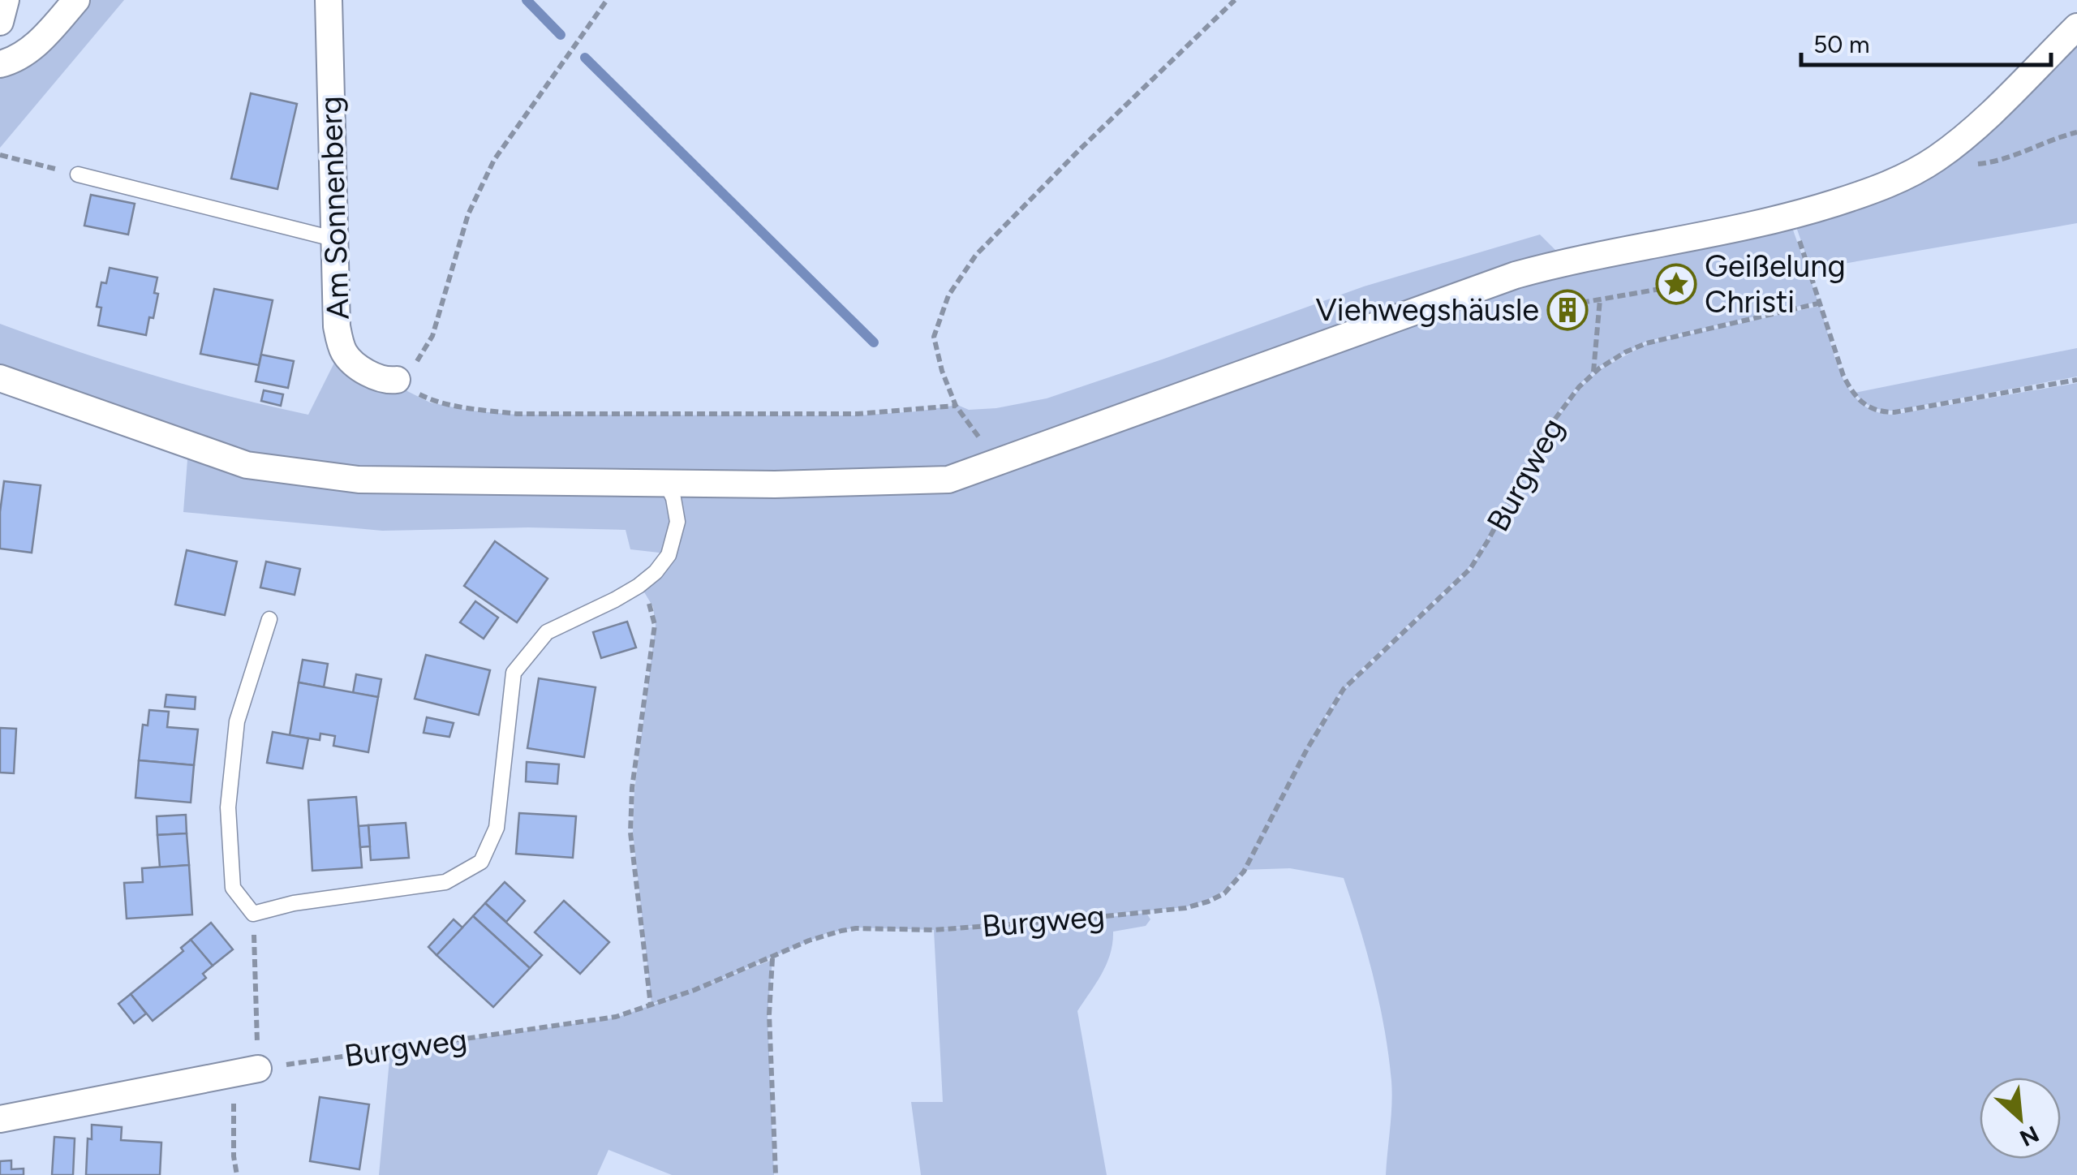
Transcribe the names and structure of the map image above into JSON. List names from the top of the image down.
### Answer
{
  "streets": {
    "street": ["Am Sonnenberg"],
    "path": ["Burgweg"]
  },
  "places": {
    "place": ["Geißelung Christi"],
    "building": ["Viehwegshäusle"]
  },
  "scale_bar": "50 m",
  "north": "bottom right"
}
